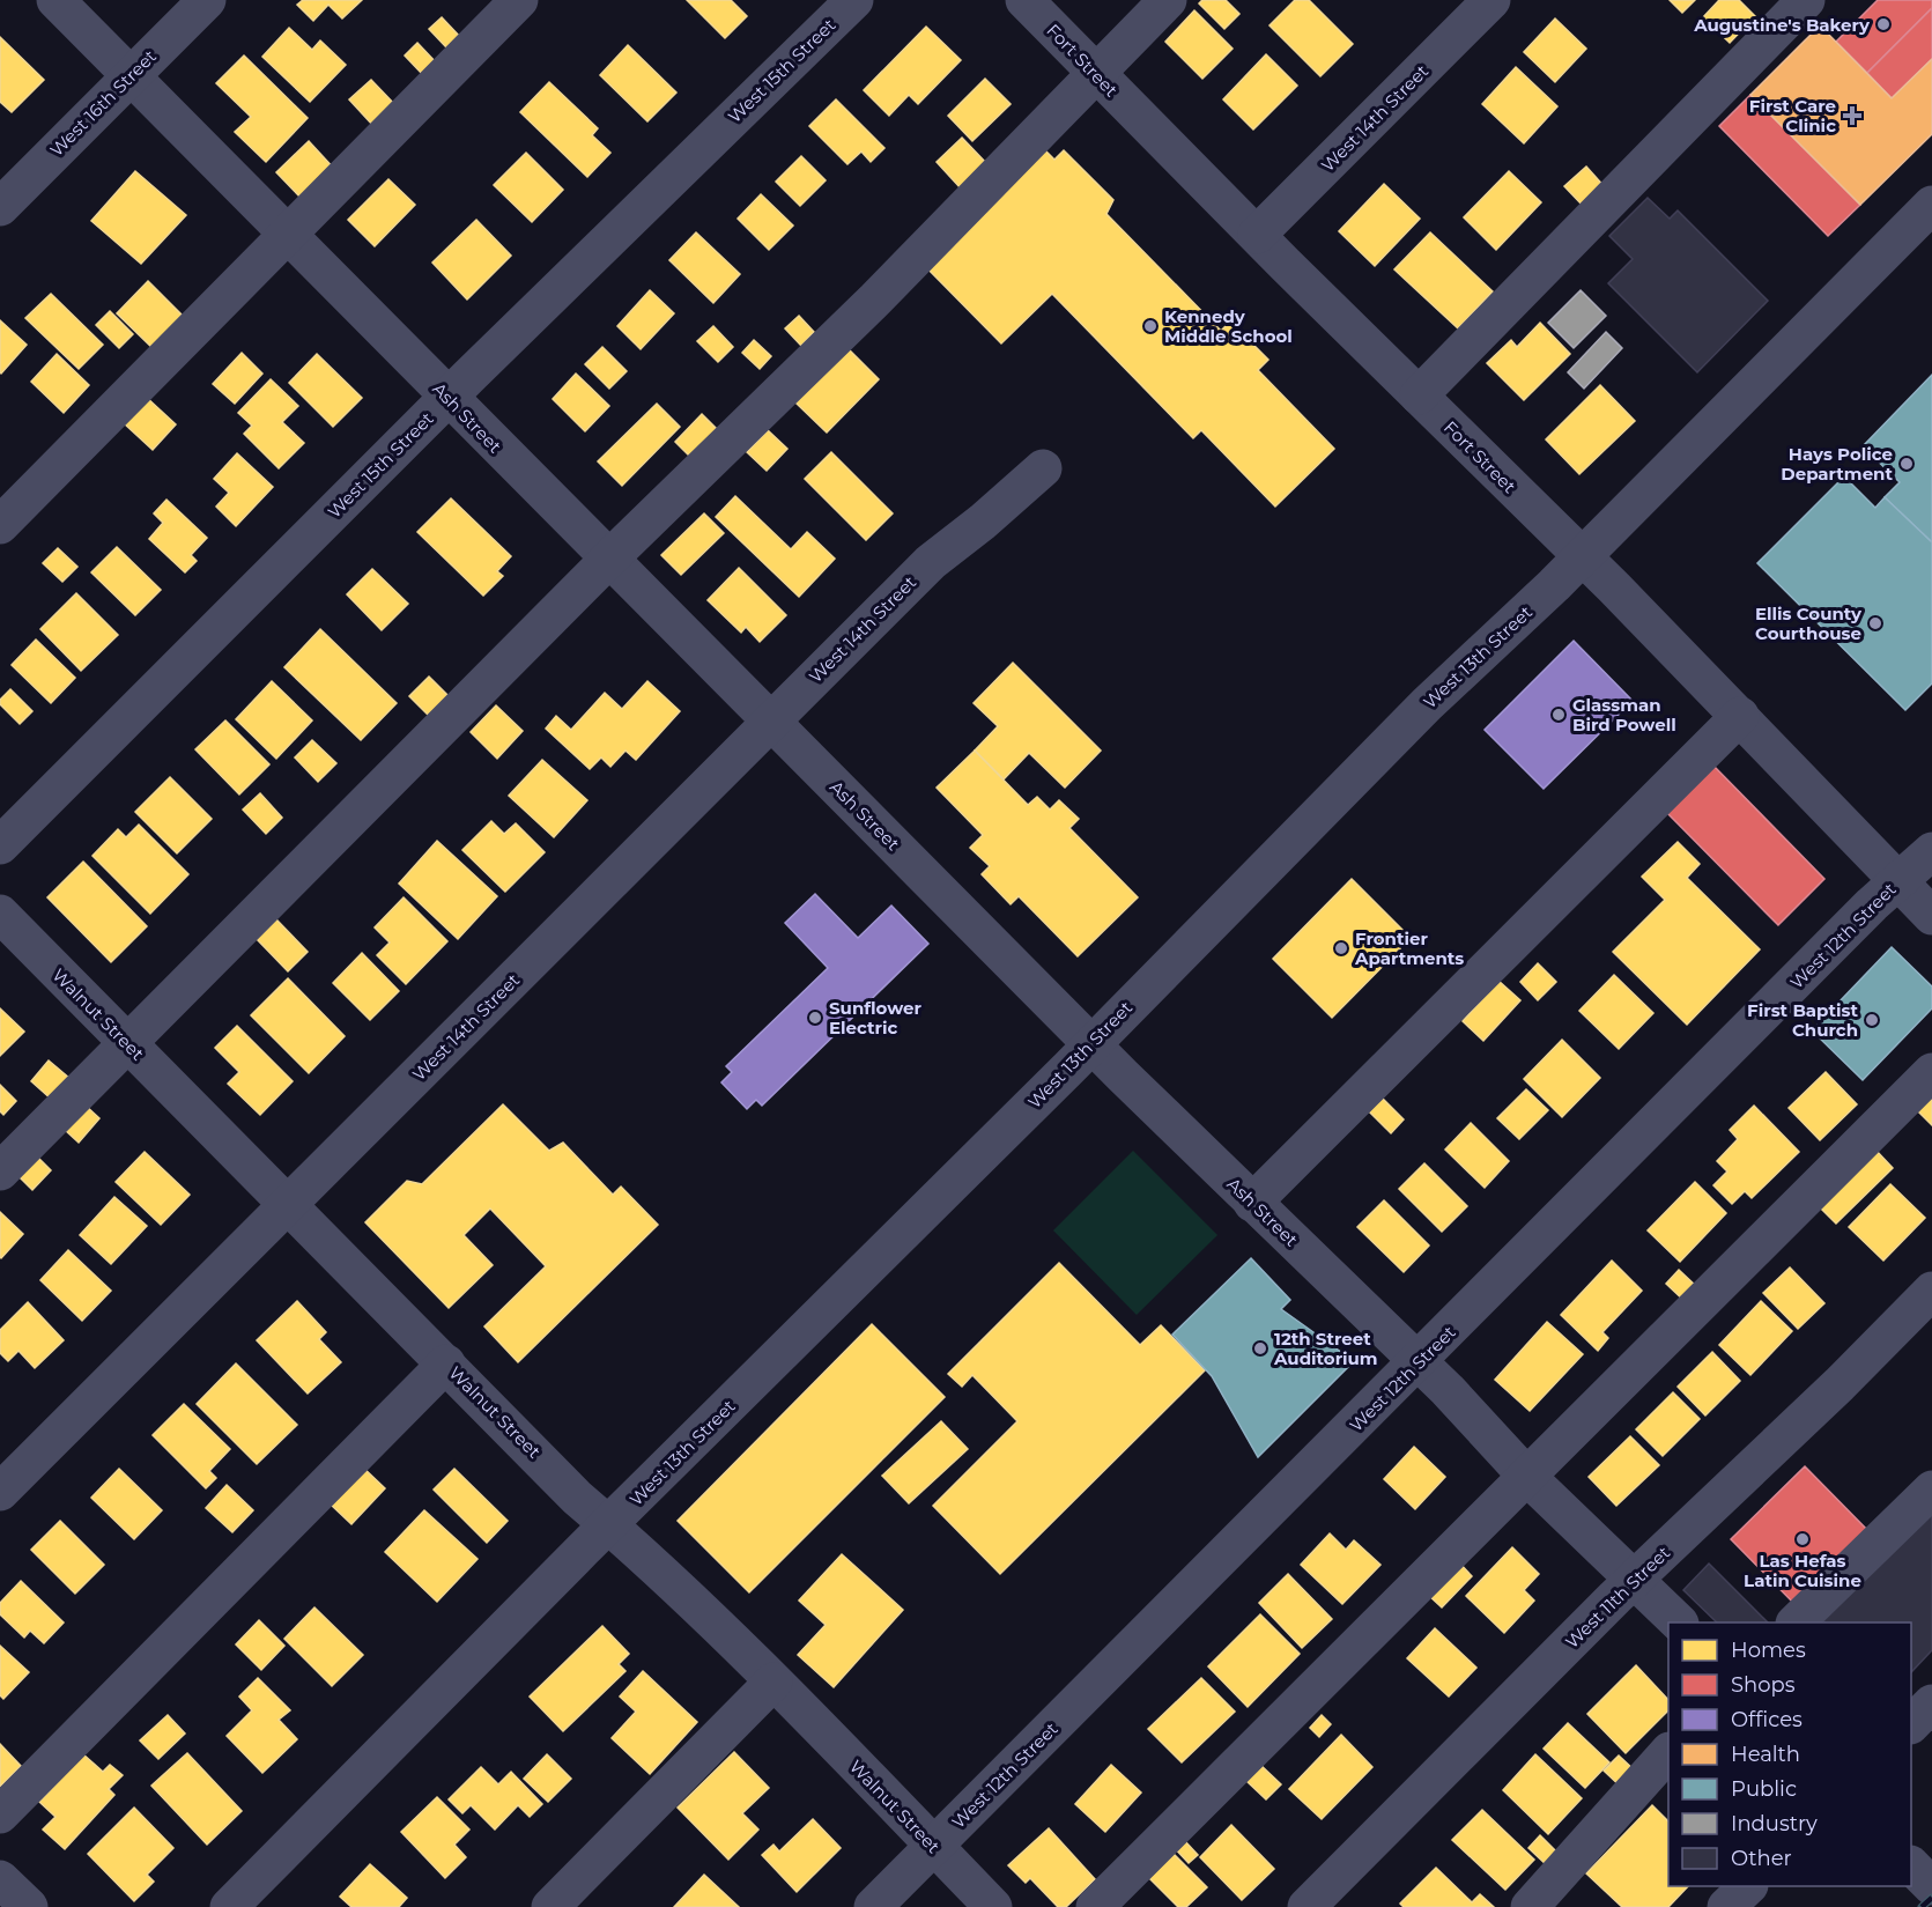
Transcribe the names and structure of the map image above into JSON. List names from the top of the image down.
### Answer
{
  "streets": {
    "street": [
      "Fort Street",
      "West 15th Street",
      "West 16th Street",
      "West 14th Street",
      "Ash Street",
      "West 13th Street",
      "West 12th Street",
      "Walnut Street",
      "West 11th Street"
    ]
  },
  "crossings": [
    ["Fort Street", "West 14th Street"],
    ["Fort Street", "West 13th Street"],
    ["Fort Street", "West 12th Street"],
    ["West 15th Street", "Ash Street"],
    ["West 16th Street", "Ash Street"],
    ["West 14th Street", "Ash Street"],
    ["West 14th Street", "Walnut Street"],
    ["Ash Street", "West 13th Street"],
    ["Ash Street", "West 12th Street"],
    ["Ash Street", "West 11th Street"],
    ["West 13th Street", "Walnut Street"],
    ["West 12th Street", "Walnut Street"]
  ],
  "places": {
    "other": [
      "Augustine's Bakery",
      "Kennedy Middle School",
      "Hays Police Department",
      "Ellis County Courthouse",
      "Glassman Bird Powell",
      "Frontier Apartments",
      "Sunflower Electric",
      "First Baptist Church",
      "12th Street Auditorium",
      "Las Hefas Latin Cuisine"
    ],
    "health": ["First Care Clinic"]
  },
  "legend": [
    "Homes",
    "Shops",
    "Offices",
    "Health",
    "Public",
    "Industry",
    "Other"
  ]
}
